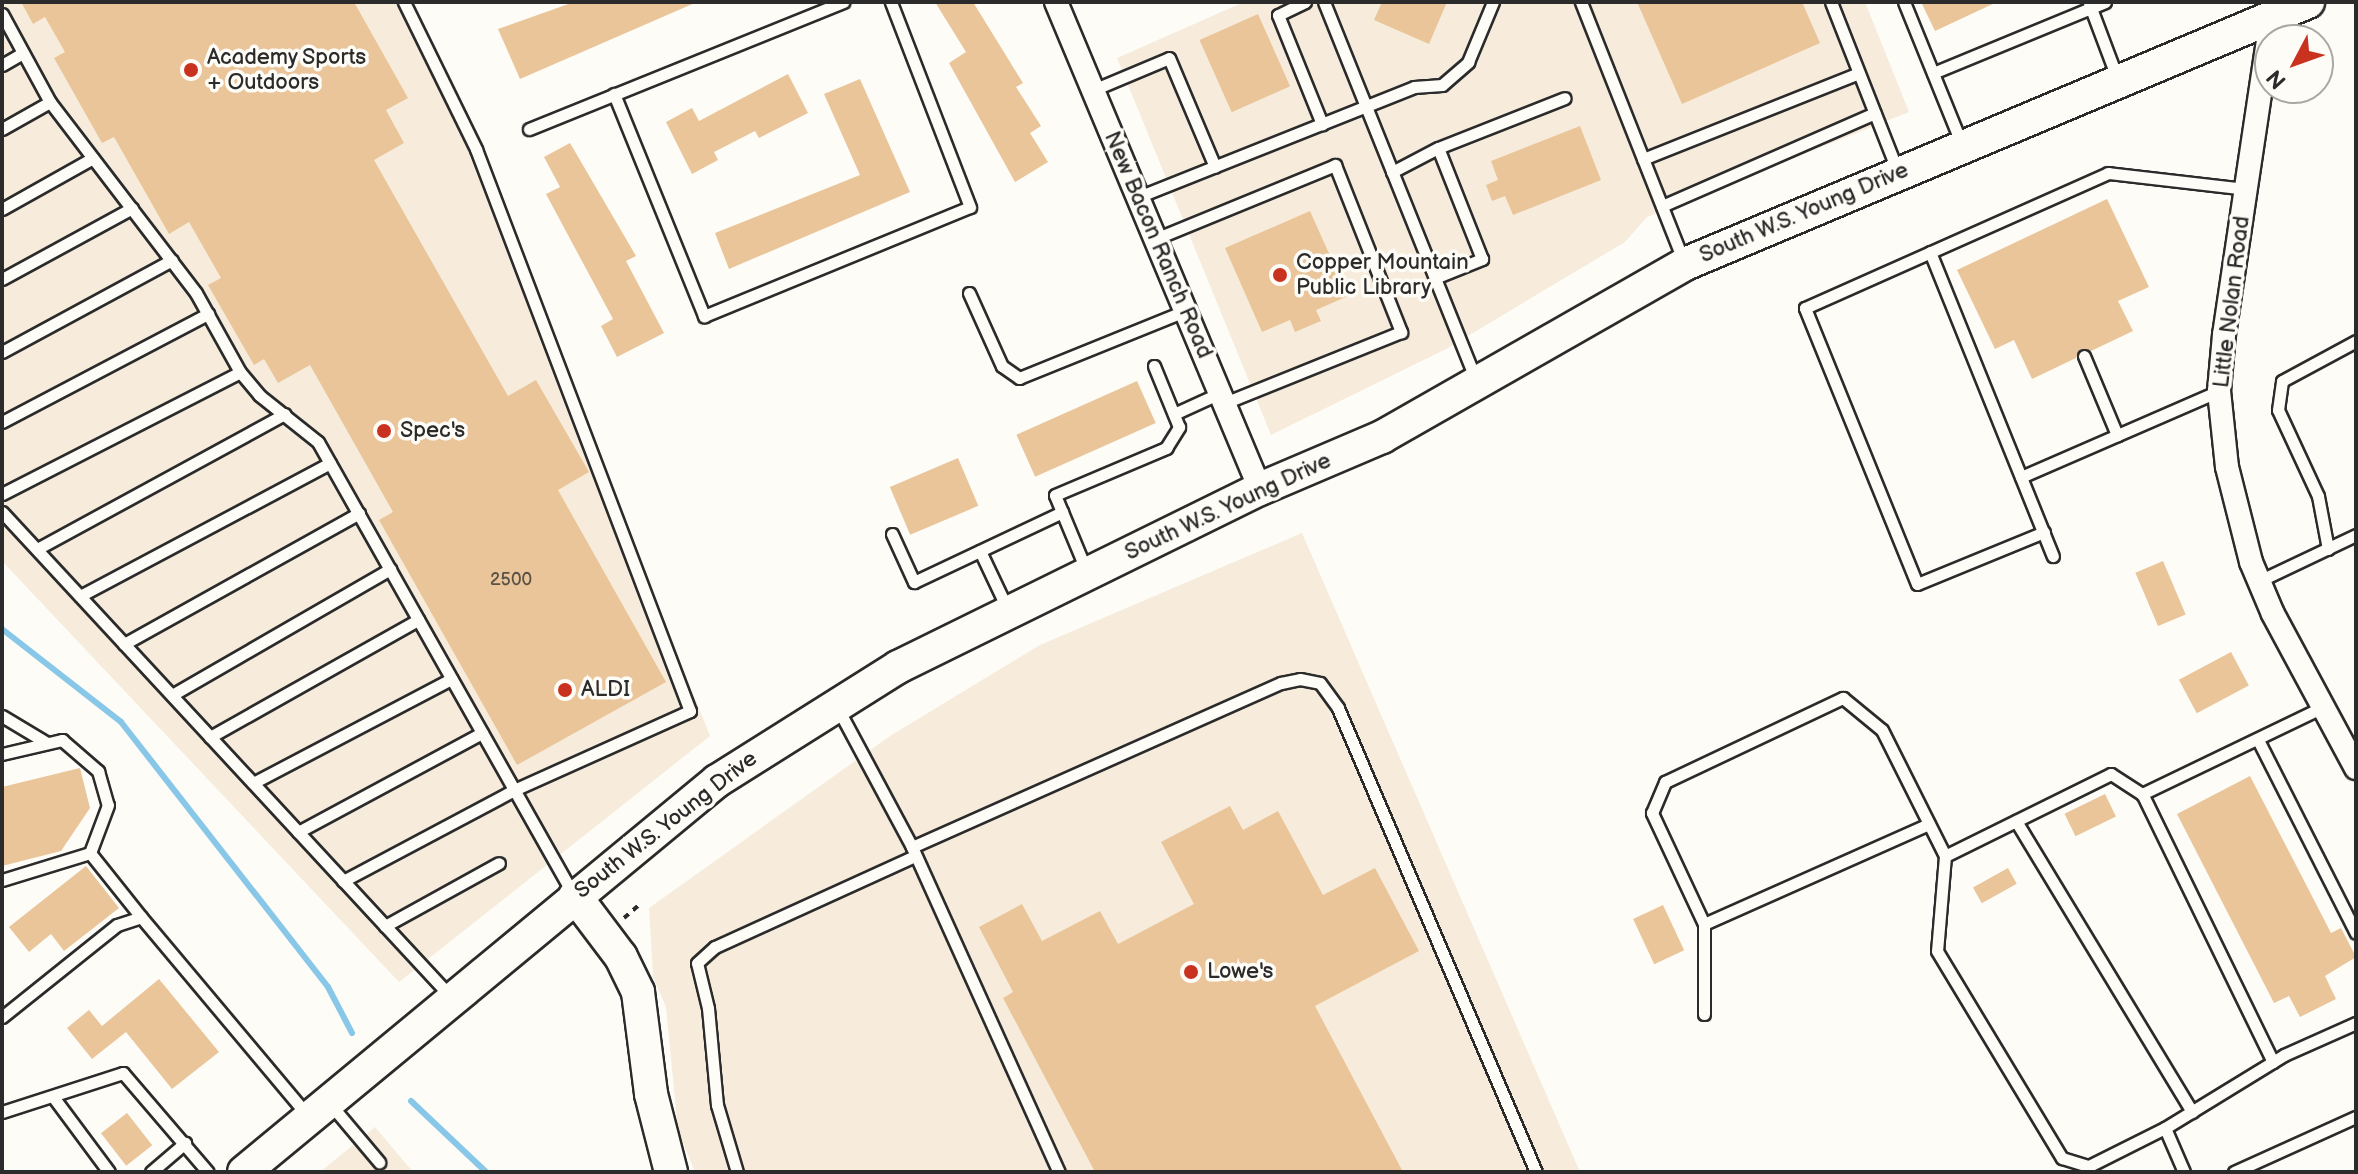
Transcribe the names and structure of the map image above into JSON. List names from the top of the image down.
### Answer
{
  "streets": {
    "main road": ["South W.S. Young Drive"],
    "street": ["New Bacon Ranch Road", "Little Nolan Road"]
  },
  "crossings": [
    ["South W.S. Young Drive", "New Bacon Ranch Road"],
    ["South W.S. Young Drive", "Little Nolan Road"]
  ],
  "places": [
    "Academy Sports + Outdoors",
    "Copper Mountain Public Library",
    "Spec's",
    "ALDI",
    "Lowe's"
  ],
  "house_numbers": ["2500"],
  "north": "bottom left"
}
